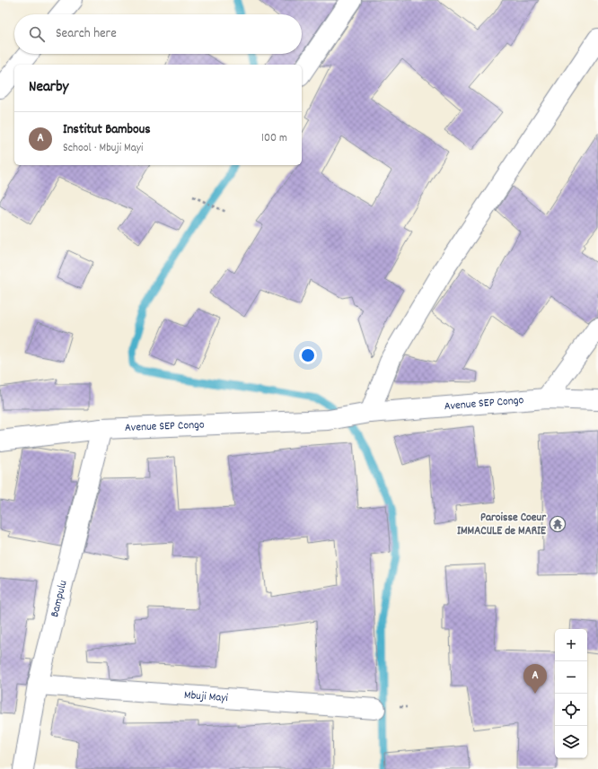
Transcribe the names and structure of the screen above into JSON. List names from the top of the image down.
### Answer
{
  "streets": {
    "street": ["Avenue SEP Congo", "Bampulu", "Mbuji Mayi"]
  },
  "crossings": [
    ["Avenue SEP Congo", "Bampulu"],
    ["Bampulu", "Mbuji Mayi"]
  ],
  "places": {
    "temple": ["Paroisse Coeur IMMACULE de MARIE"]
  },
  "page": {
    "search": "Search here",
    "heading": "Nearby",
    "list": [
      {
        "mark": "A",
        "name": "Institut Bambous",
        "note": "School · Mbuji Mayi",
        "value": "100 m"
      }
    ],
    "map_buttons": ["+", "−"],
    "pins": "A"
  }
}
